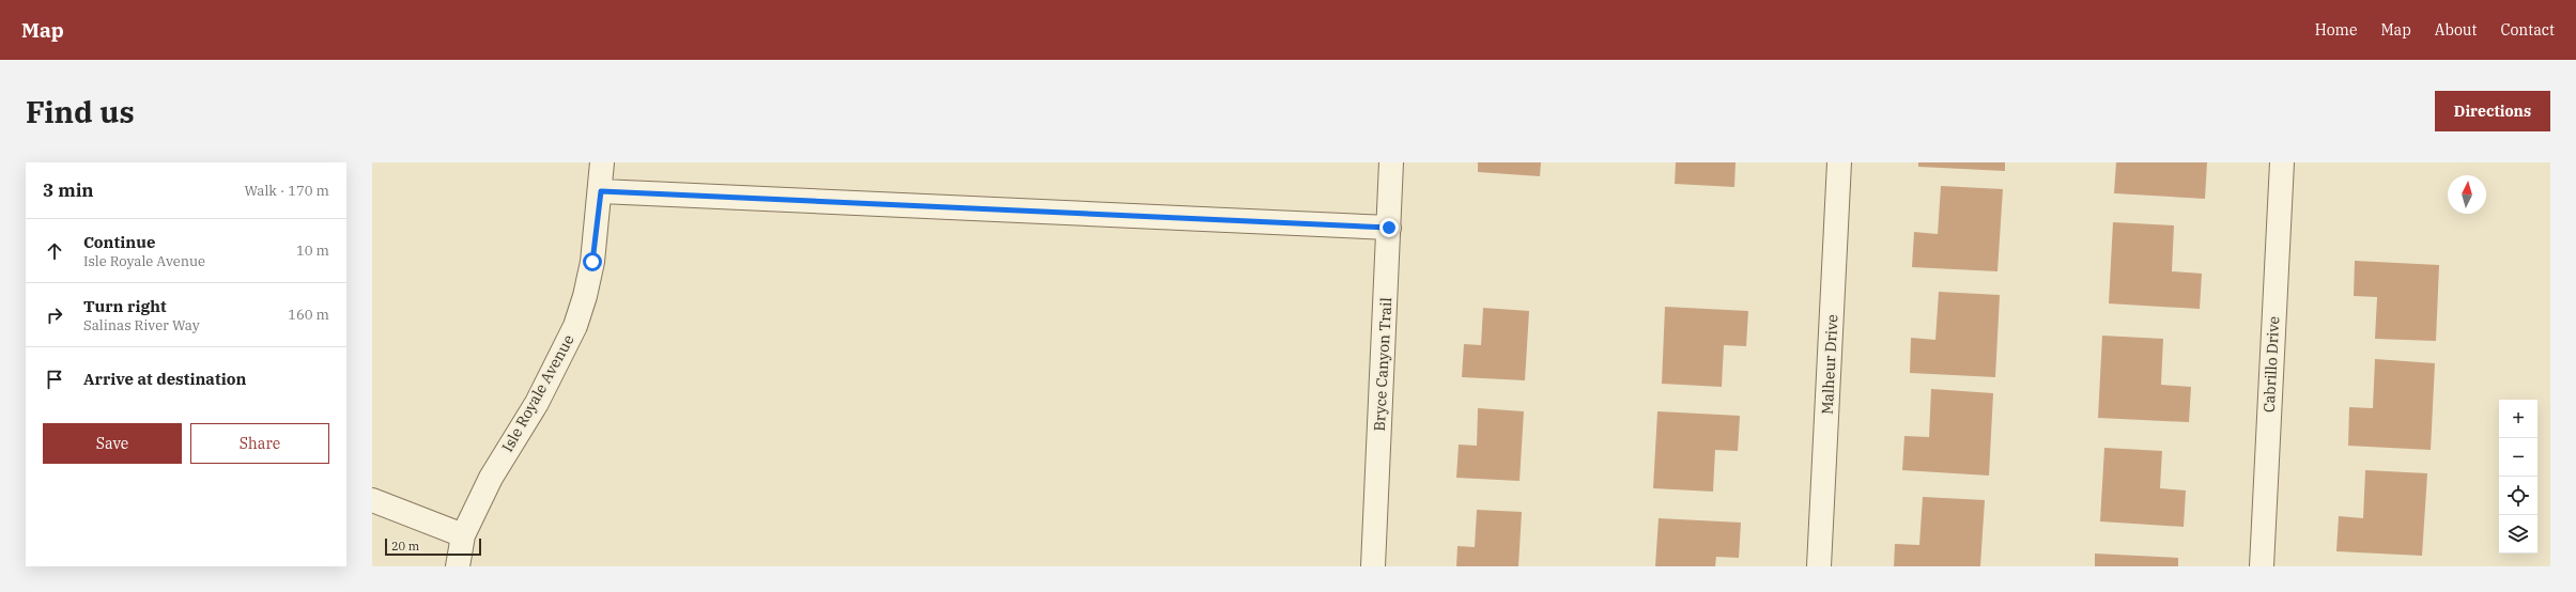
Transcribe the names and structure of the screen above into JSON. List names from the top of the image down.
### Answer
{
  "streets": {
    "street": [
      "Bryce Canyon Trail",
      "Malheur Drive",
      "Cabrillo Drive",
      "Isle Royale Avenue"
    ]
  },
  "scale_bar": "20 m",
  "north": "top",
  "page": {
    "header": "Map",
    "nav": [
      "Home",
      "Map",
      "About",
      "Contact"
    ],
    "buttons": [
      "Directions",
      ["Save", "Share"]
    ],
    "title": "Find us",
    "heading": ["3 min", "Walk · 170 m"],
    "list": [
      ["Continue", "Isle Royale Avenue", "10 m"],
      ["Turn right", "Salinas River Way", "160 m"],
      "Arrive at destination"
    ],
    "map_buttons": ["+", "−"],
    "scale": "20 m"
  }
}
